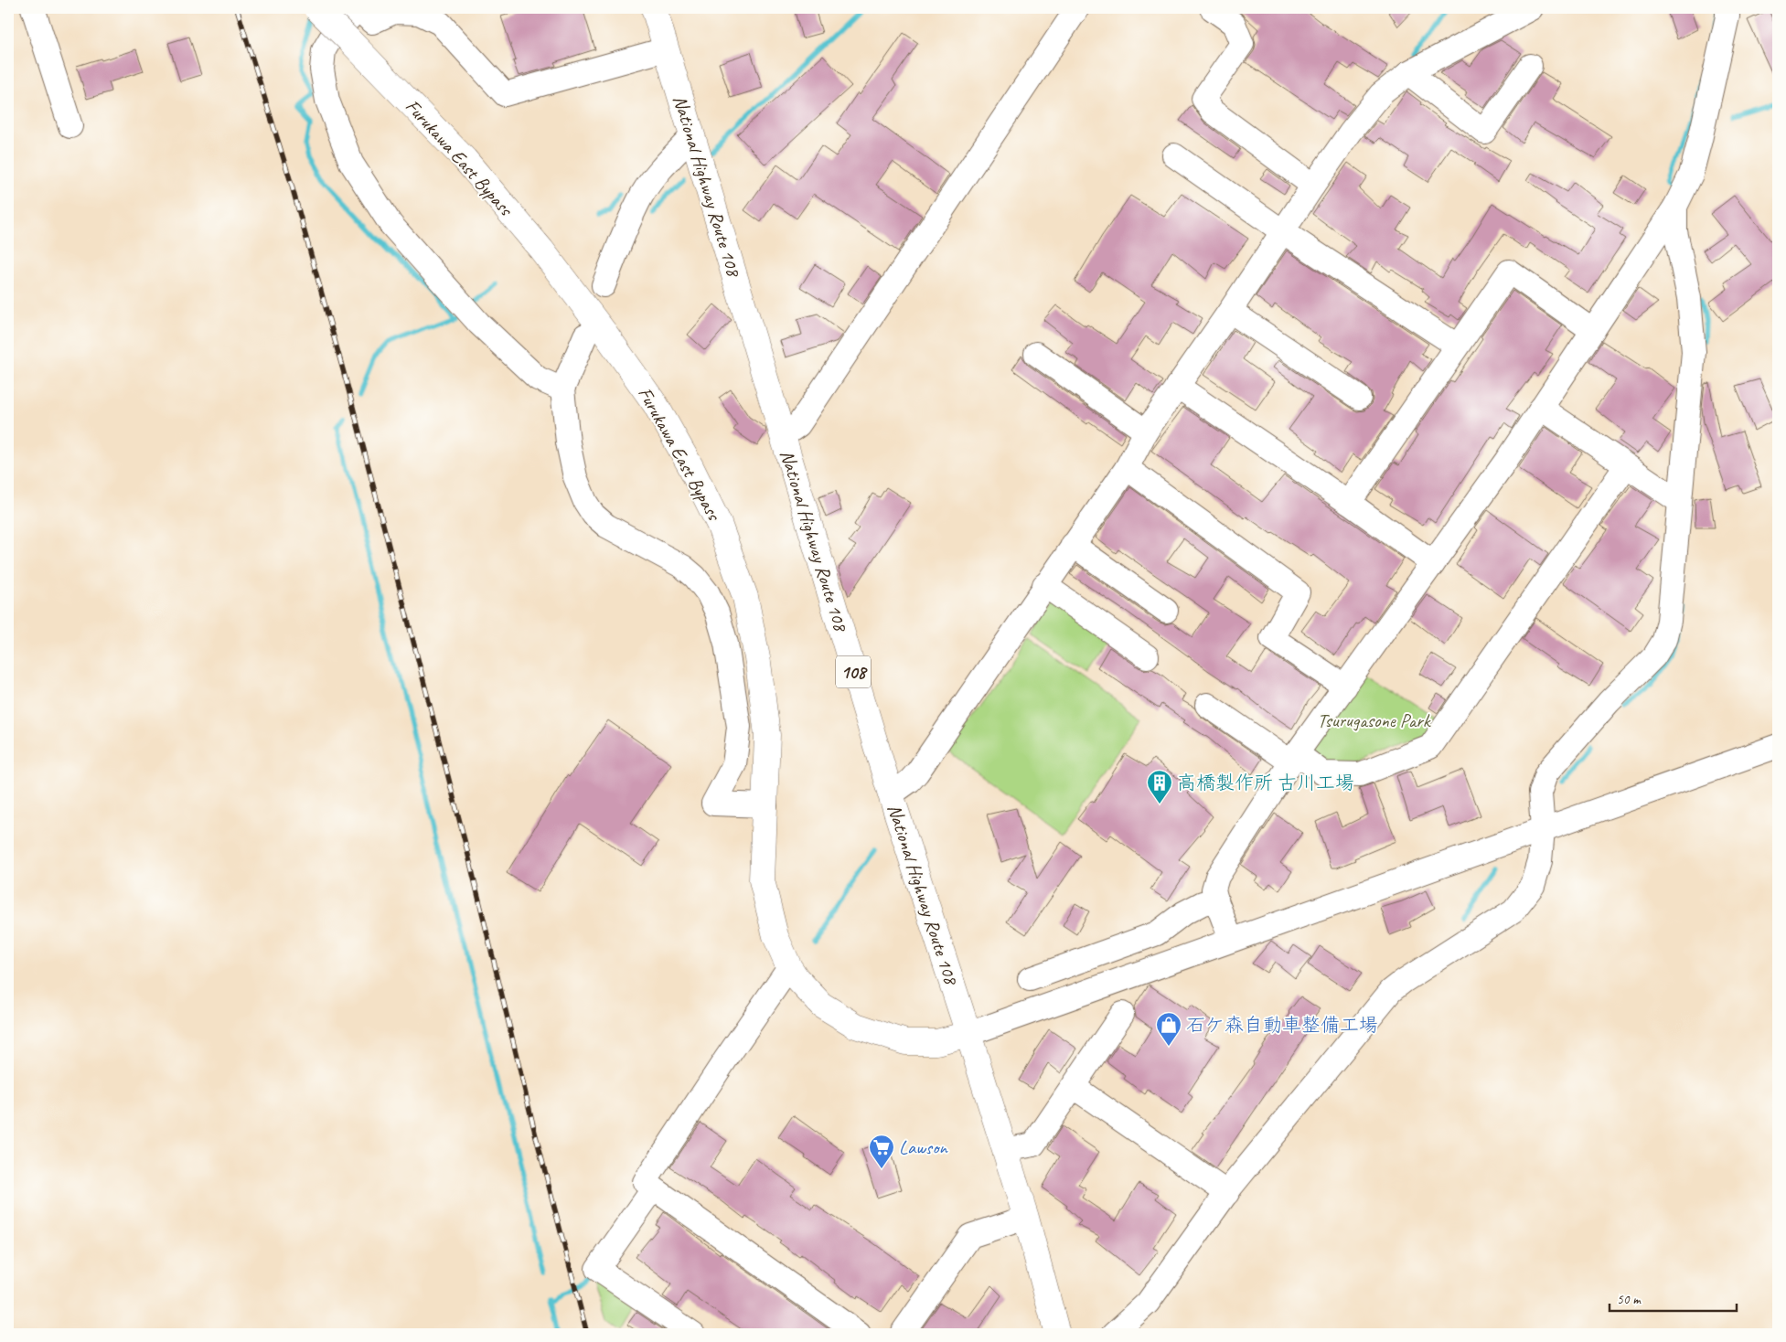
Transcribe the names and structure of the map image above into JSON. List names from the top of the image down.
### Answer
{
  "streets": {
    "highway": ["Furukawa East Bypass", "National Highway Route 108", "108"]
  },
  "crossings": [
    ["Furukawa East Bypass", "National Highway Route 108"]
  ],
  "parks": ["Tsurugasone Park"],
  "places": {
    "building": ["高橋製作所 古川工場"],
    "shop": ["石ケ森自動車整備工場"],
    "supermarket": ["Lawson"]
  },
  "scale_bar": "50 m"
}
